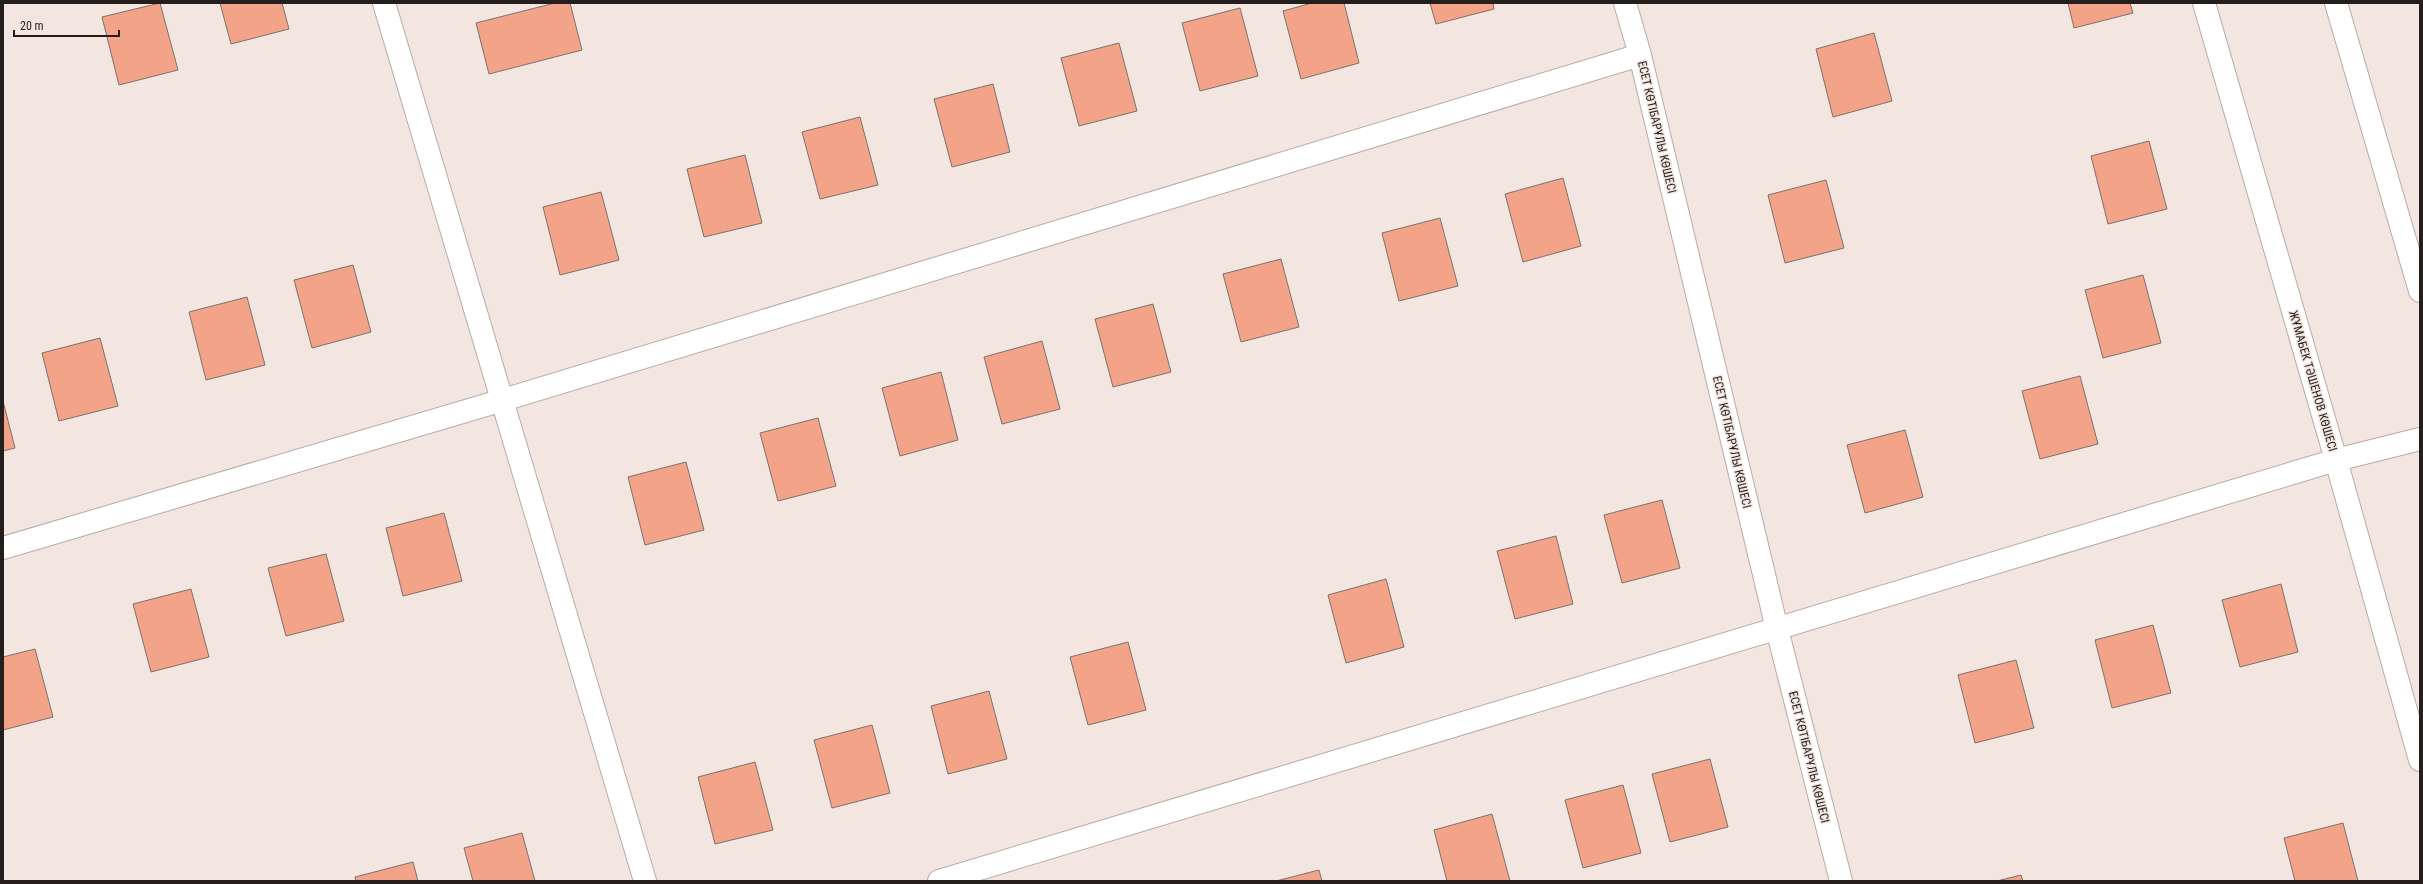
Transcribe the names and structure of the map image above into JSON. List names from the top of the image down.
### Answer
{
  "streets": {
    "street": ["ЕСЕТ КӨТІБАРҰЛЫ КӨШЕСІ", "ЖҰМАБЕК ТӘШЕНОВ КӨШЕСІ"]
  },
  "scale_bar": "20 m"
}
